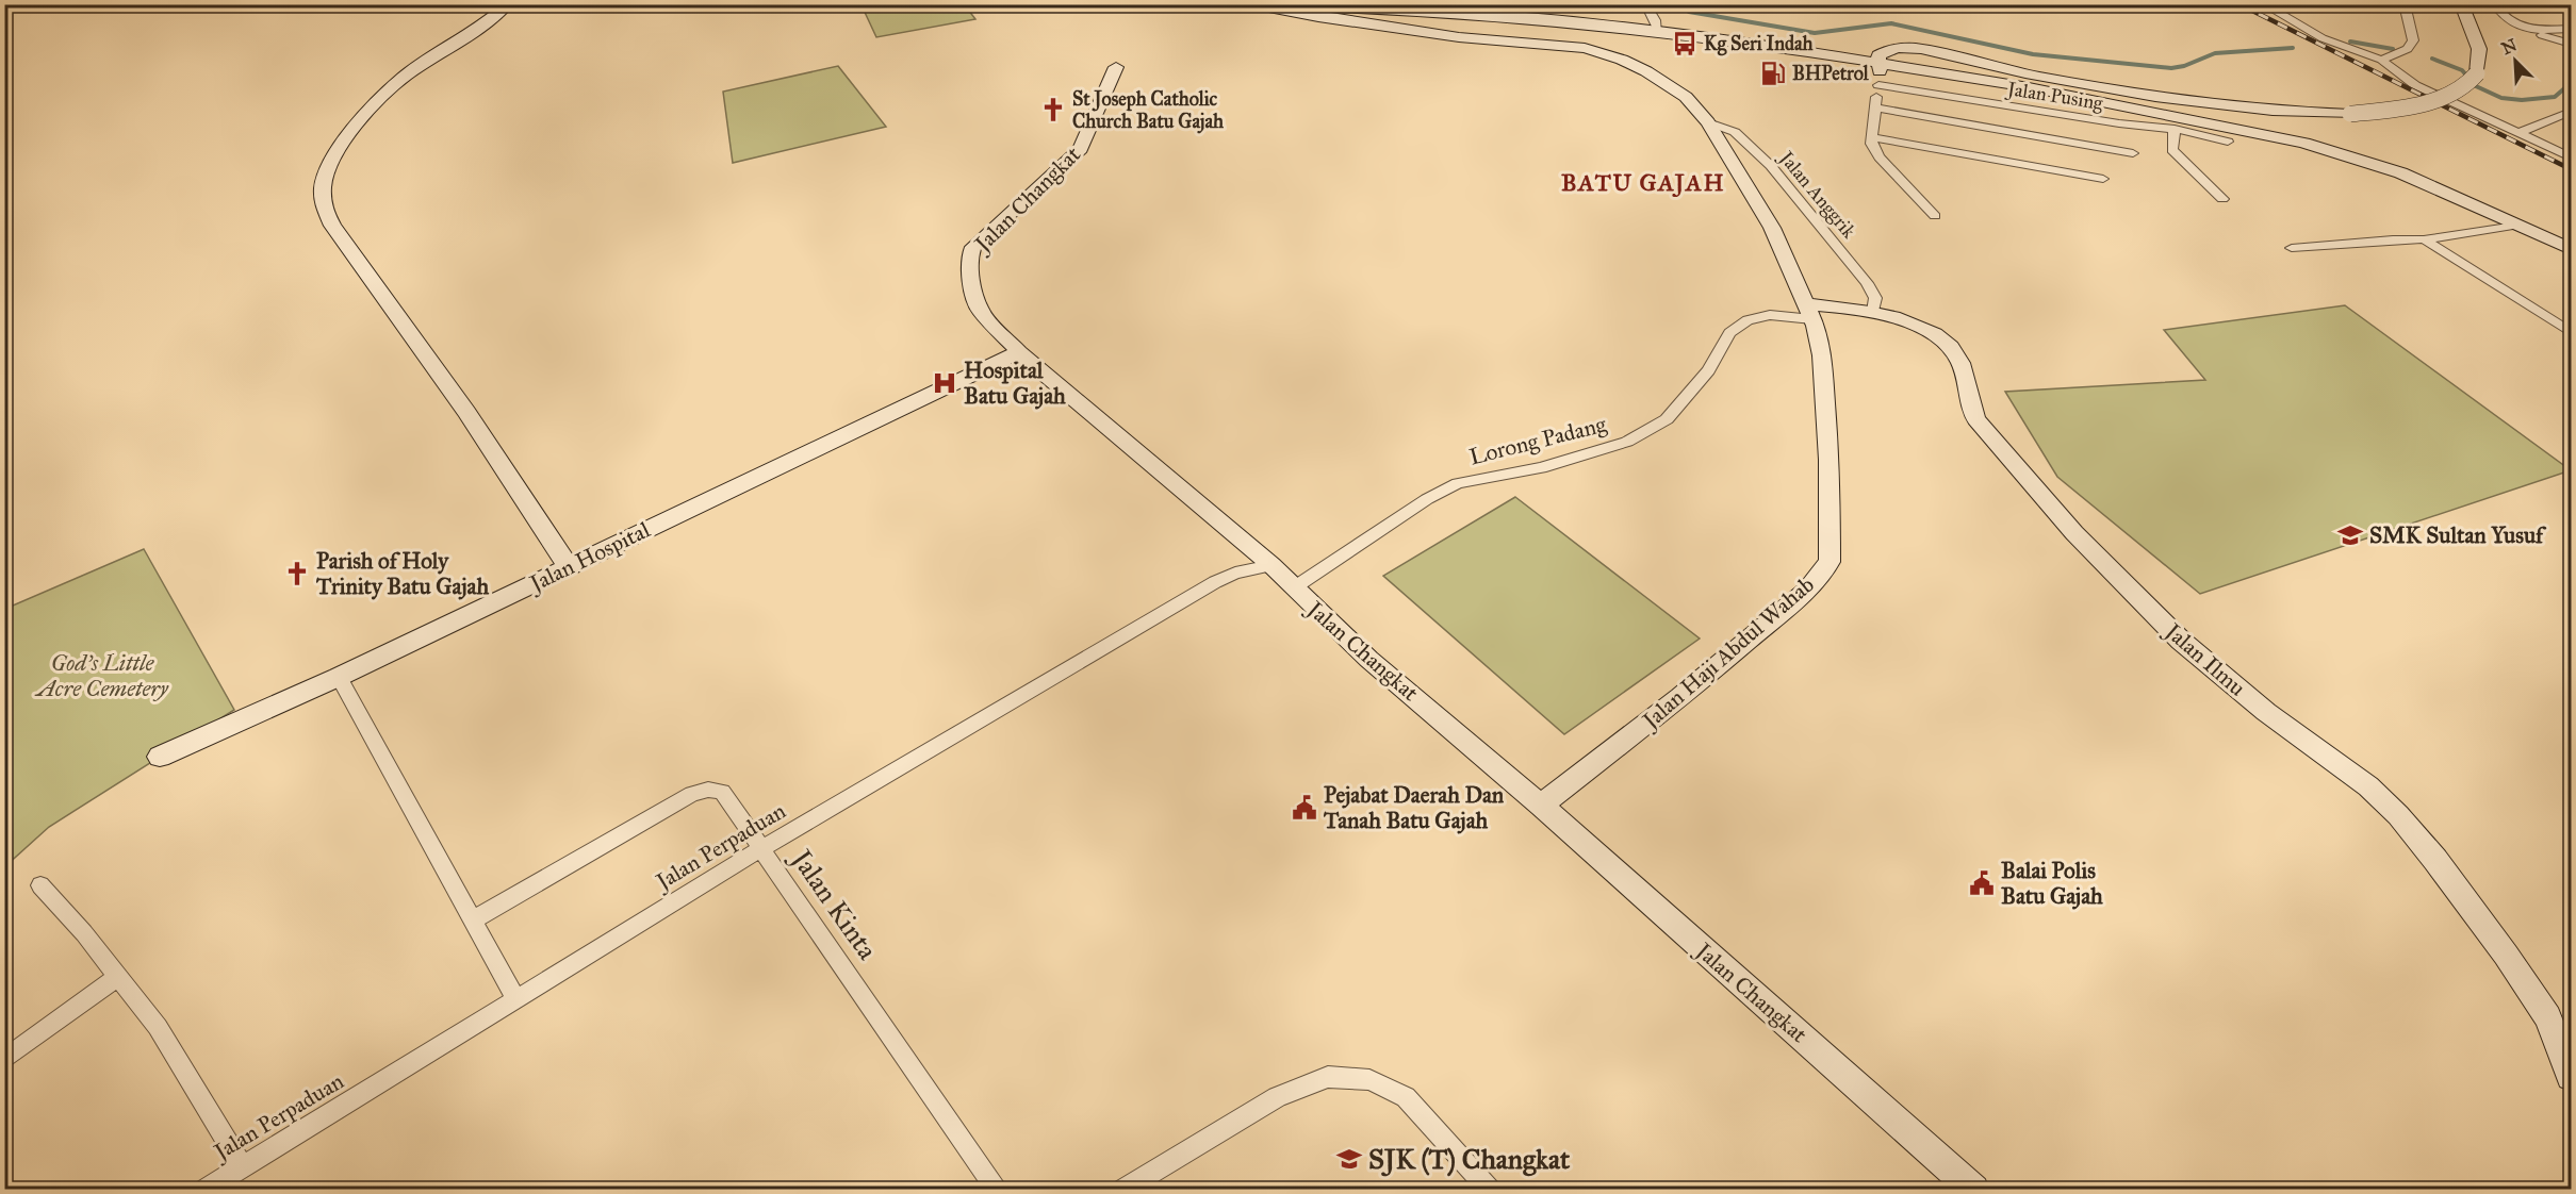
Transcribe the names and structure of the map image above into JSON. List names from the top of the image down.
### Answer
{
  "streets": {
    "street": [
      "Jalan Pusing",
      "Jalan Anggrik",
      "Jalan Changkat",
      "Lorong Padang",
      "Jalan Hospital",
      "Jalan Haji Abdul Wahab",
      "Jalan Ilmu",
      "Jalan Perpaduan",
      "Jalan Kinta"
    ]
  },
  "crossings": [
    ["Jalan Anggrik", "Jalan Haji Abdul Wahab"],
    ["Jalan Anggrik", "Jalan Ilmu"],
    ["Jalan Changkat", "Lorong Padang"],
    ["Jalan Changkat", "Jalan Hospital"],
    ["Jalan Changkat", "Jalan Haji Abdul Wahab"],
    ["Jalan Changkat", "Jalan Perpaduan"],
    ["Lorong Padang", "Jalan Haji Abdul Wahab"],
    ["Lorong Padang", "Jalan Ilmu"],
    ["Jalan Haji Abdul Wahab", "Jalan Ilmu"],
    ["Jalan Perpaduan", "Jalan Kinta"]
  ],
  "districts": ["BATU GAJAH"],
  "parks": ["God's Little Acre Cemetery"],
  "places": {
    "bus stop": ["Kg Seri Indah"],
    "fuel station": ["BHPetrol"],
    "church": ["St Joseph Catholic Church Batu Gajah", "Parish of Holy Trinity Batu Gajah"],
    "hospital": ["Hospital Batu Gajah"],
    "school or university": ["SMK Sultan Yusuf", "SJK (T) Changkat"],
    "public building": ["Pejabat Daerah Dan Tanah Batu Gajah", "Balai Polis Batu Gajah"]
  },
  "north": "top left"
}
